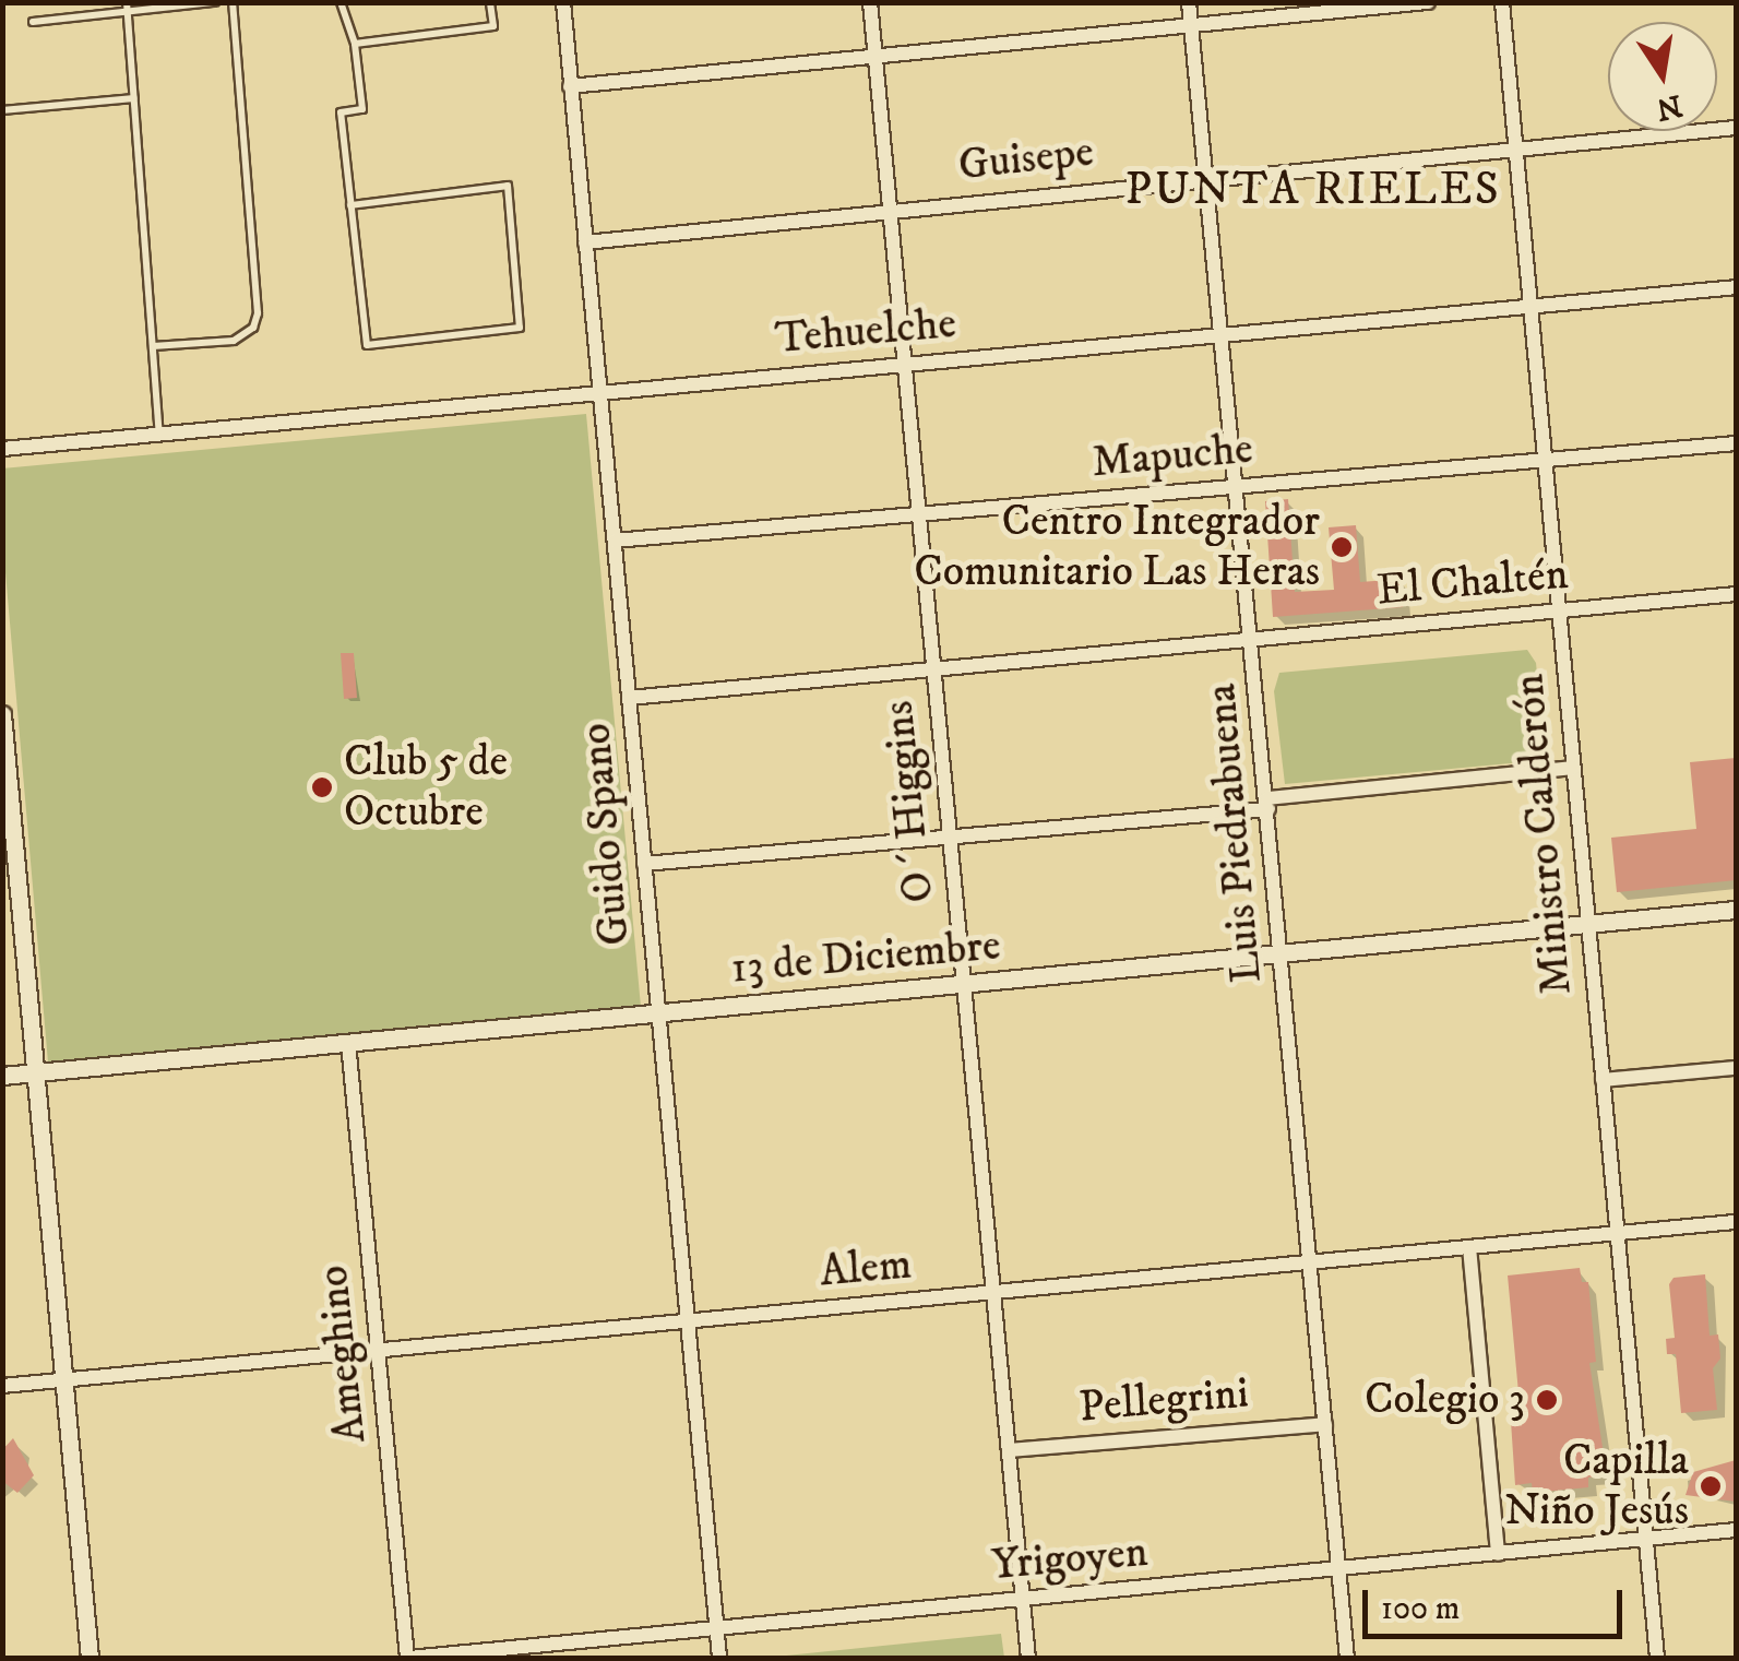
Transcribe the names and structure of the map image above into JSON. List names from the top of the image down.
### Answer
{
  "streets": {
    "street": [
      "Guisepe",
      "Tehuelche",
      "Mapuche",
      "El Chaltén",
      "O´ Higgins",
      "Luis Piedrabuena",
      "Guido Spano",
      "Ministro Calderón",
      "13 de Diciembre",
      "Alem",
      "Ameghino",
      "Pellegrini",
      "Yrigoyen"
    ]
  },
  "crossings": [
    ["Guisepe", "O´ Higgins"],
    ["Guisepe", "Luis Piedrabuena"],
    ["Guisepe", "Guido Spano"],
    ["Guisepe", "Ministro Calderón"],
    ["Tehuelche", "O´ Higgins"],
    ["Tehuelche", "Luis Piedrabuena"],
    ["Tehuelche", "Guido Spano"],
    ["Tehuelche", "Ministro Calderón"],
    ["Mapuche", "O´ Higgins"],
    ["Mapuche", "Luis Piedrabuena"],
    ["Mapuche", "Guido Spano"],
    ["Mapuche", "Ministro Calderón"],
    ["El Chaltén", "O´ Higgins"],
    ["El Chaltén", "Luis Piedrabuena"],
    ["El Chaltén", "Guido Spano"],
    ["El Chaltén", "Ministro Calderón"],
    ["O´ Higgins", "13 de Diciembre"],
    ["O´ Higgins", "Alem"],
    ["O´ Higgins", "Pellegrini"],
    ["O´ Higgins", "Yrigoyen"],
    ["Luis Piedrabuena", "13 de Diciembre"],
    ["Luis Piedrabuena", "Alem"],
    ["Luis Piedrabuena", "Pellegrini"],
    ["Luis Piedrabuena", "Yrigoyen"],
    ["Guido Spano", "13 de Diciembre"],
    ["Guido Spano", "Alem"],
    ["Guido Spano", "Yrigoyen"],
    ["Ministro Calderón", "13 de Diciembre"],
    ["Ministro Calderón", "Alem"],
    ["Ministro Calderón", "Yrigoyen"],
    ["13 de Diciembre", "Ameghino"],
    ["Alem", "Ameghino"],
    ["Ameghino", "Yrigoyen"]
  ],
  "districts": ["PUNTA RIELES"],
  "places": [
    "Centro Integrador Comunitario Las Heras",
    "Club 5 de Octubre",
    "Colegio 3",
    "Capilla Niño Jesús"
  ],
  "scale_bar": "100 m",
  "north": "bottom"
}
